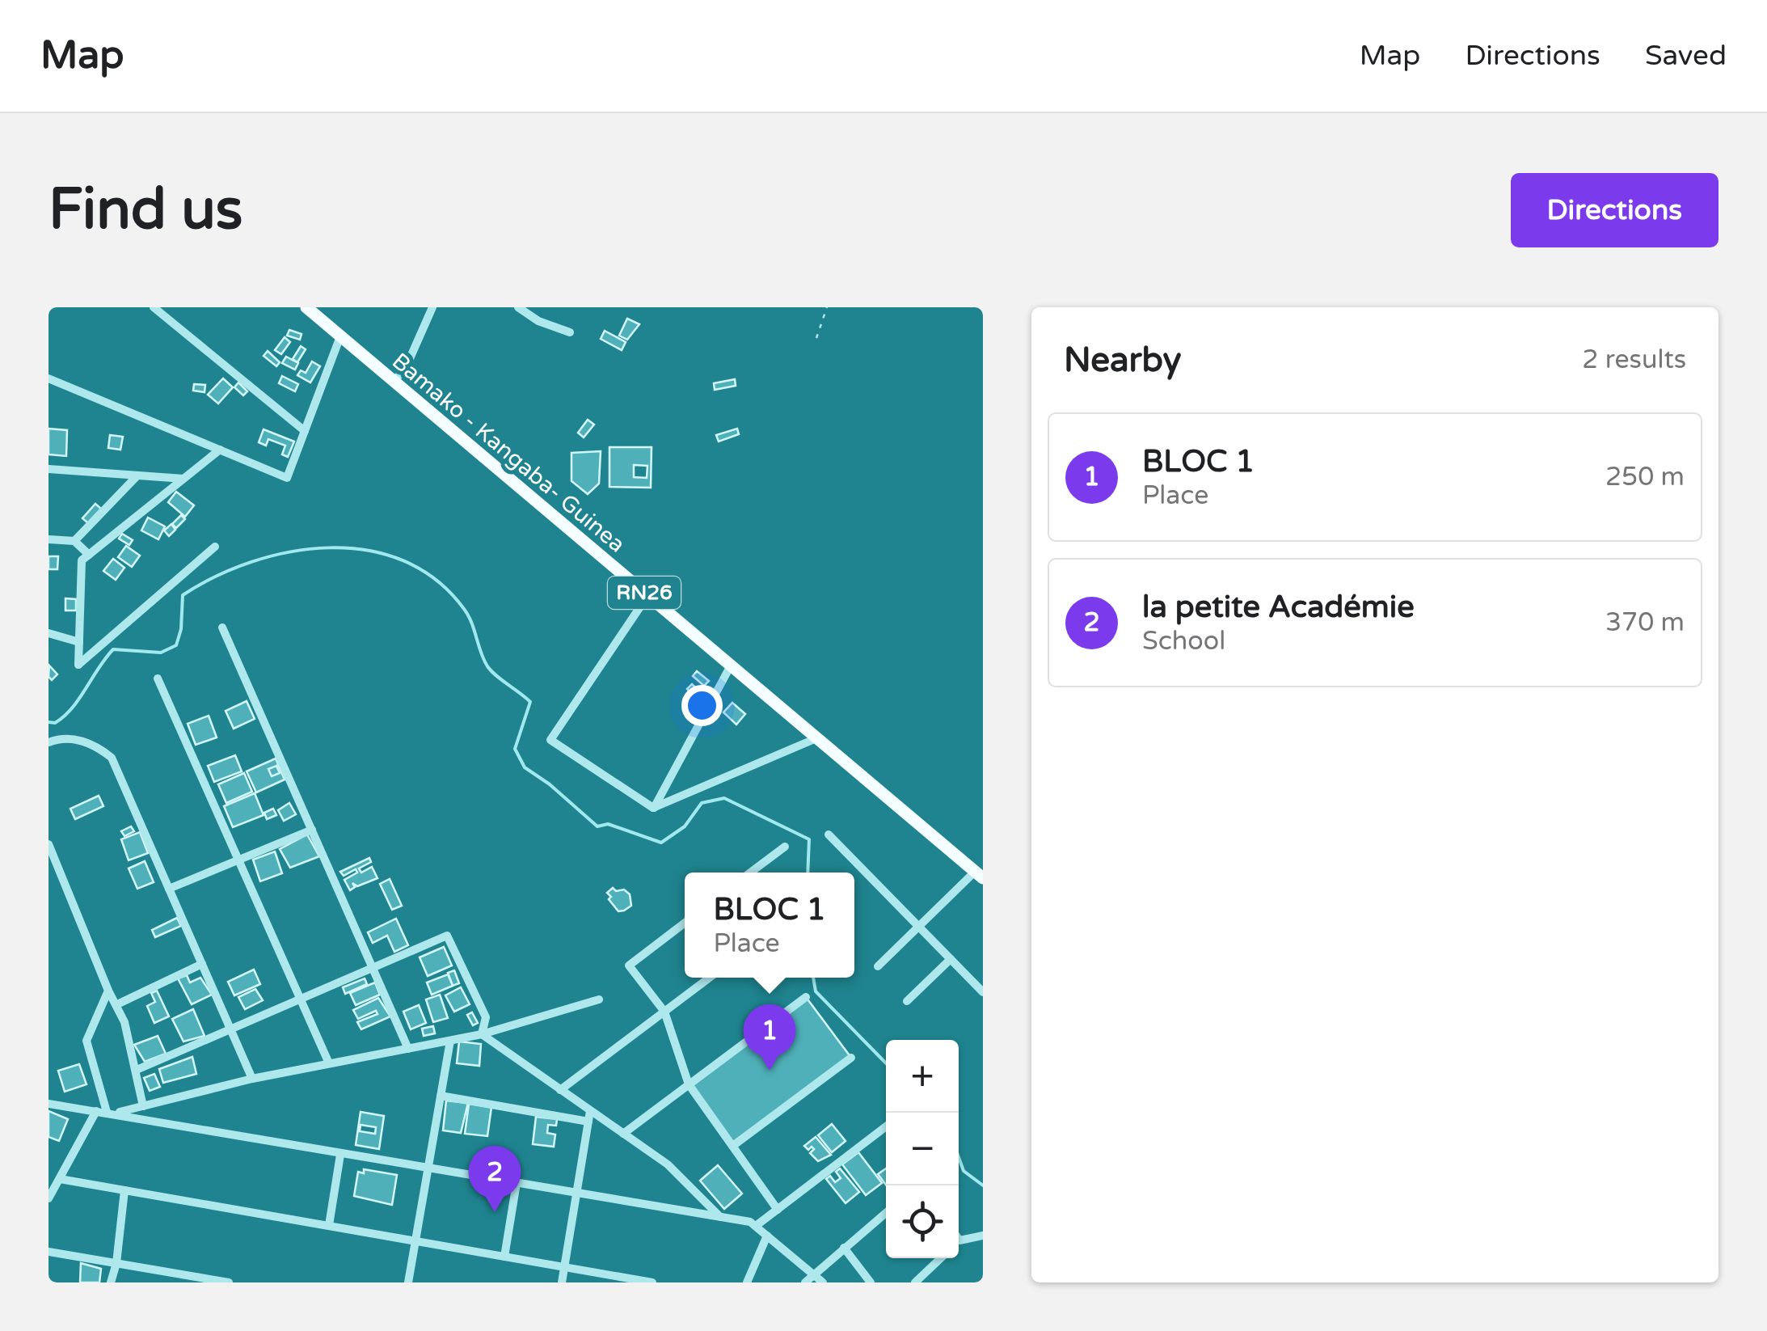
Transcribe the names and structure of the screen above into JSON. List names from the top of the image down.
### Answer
{
  "streets": {
    "main road": ["Bamako - Kangaba- Guinea", "RN26"]
  },
  "page": {
    "header": "Map",
    "nav": ["Map", "Directions", "Saved"],
    "buttons": "Directions",
    "title": "Find us",
    "heading": ["Nearby", "2 results"],
    "list": [
      {
        "mark": "1",
        "name": "BLOC 1",
        "note": "Place",
        "value": "250 m"
      },
      {
        "mark": "2",
        "name": "la petite Académie",
        "note": "School",
        "value": "370 m"
      }
    ],
    "popup": ["BLOC 1", "Place"],
    "pins": ["1", "2"],
    "map_buttons": ["+", "−"]
  }
}
